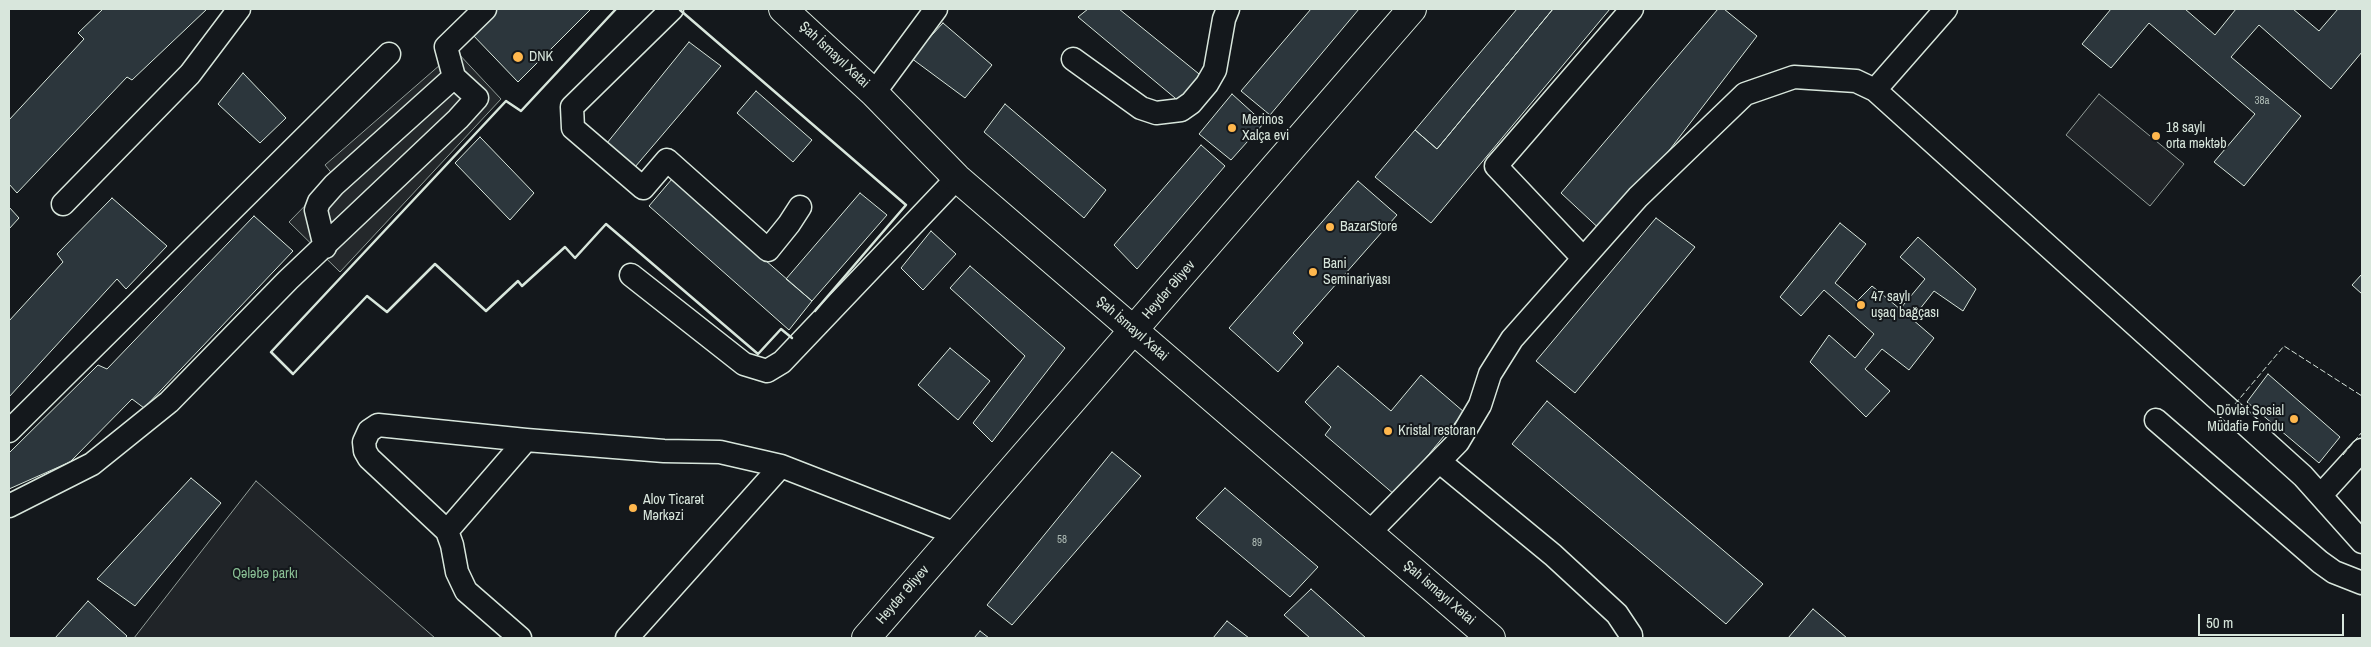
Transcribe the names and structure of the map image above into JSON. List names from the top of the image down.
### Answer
{
  "streets": {
    "main road": ["Şah İsmayıl Xətai", "Heydər Əliyev"]
  },
  "crossings": [
    ["Şah İsmayıl Xətai", "Heydər Əliyev"]
  ],
  "parks": ["Qələbə parkı"],
  "places": [
    "DNK",
    "Merinos Xalça evi",
    "18 saylı orta məktəb",
    "BazarStore",
    "Bani Seminariyası",
    "47 saylı uşaq bağçası",
    "Dövlət Sosial Müdafiə Fondu",
    "Kristal restoran",
    "Alov Ticarət Mərkəzi"
  ],
  "house_numbers": ["38a", "58", "89"],
  "scale_bar": "50 m"
}
